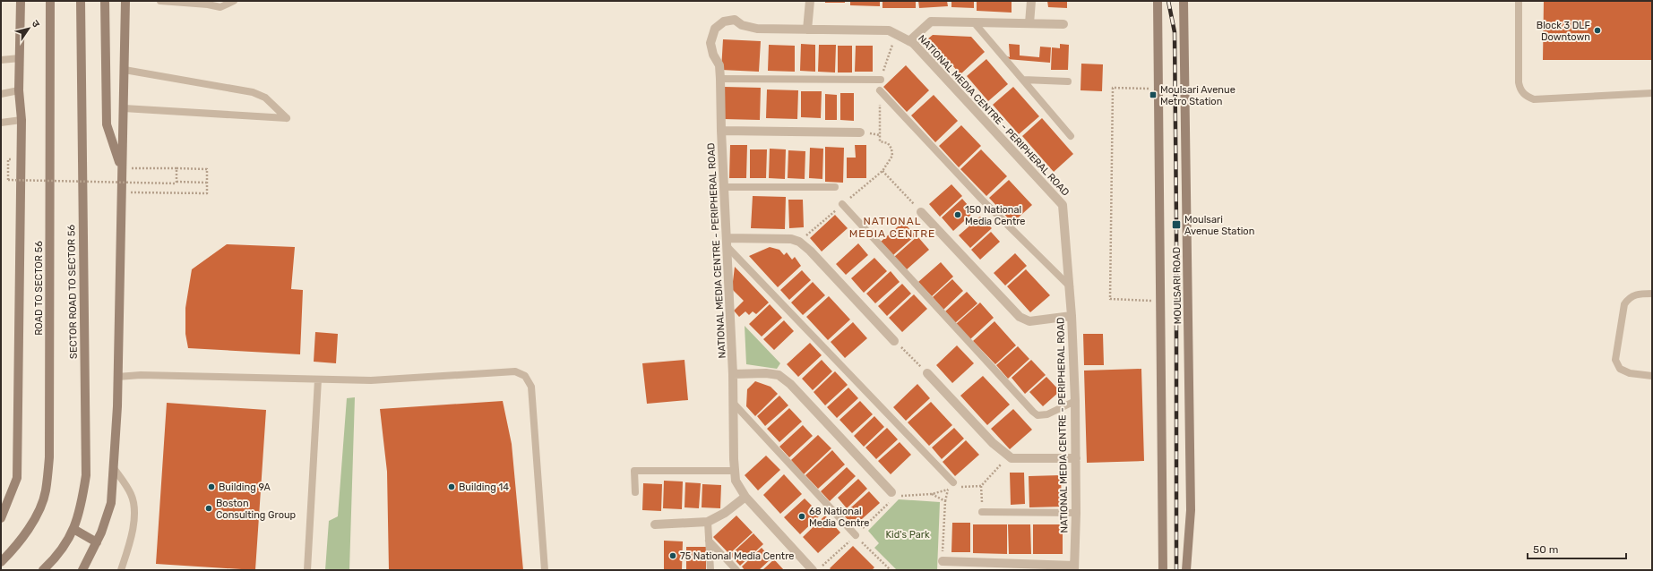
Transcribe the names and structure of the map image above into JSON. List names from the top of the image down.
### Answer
{
  "streets": {
    "street": [
      "NATIONAL MEDIA CENTRE - PERIPHERAL ROAD",
      "MOULSARI ROAD",
      "ROAD TO SECTOR 56",
      "SECTOR ROAD TO SECTOR 56"
    ]
  },
  "districts": ["NATIONAL MEDIA CENTRE"],
  "parks": ["Kid's Park"],
  "places": {
    "other": [
      "Block 3 DLF Downtown",
      "150 National Media Centre",
      "Building 9A",
      "Building 14",
      "Boston Consulting Group",
      "68 National Media Centre",
      "75 National Media Centre"
    ],
    "transit": ["Moulsari Avenue Metro Station", "Moulsari Avenue Station"]
  },
  "scale_bar": "50 m",
  "north": "top right"
}
